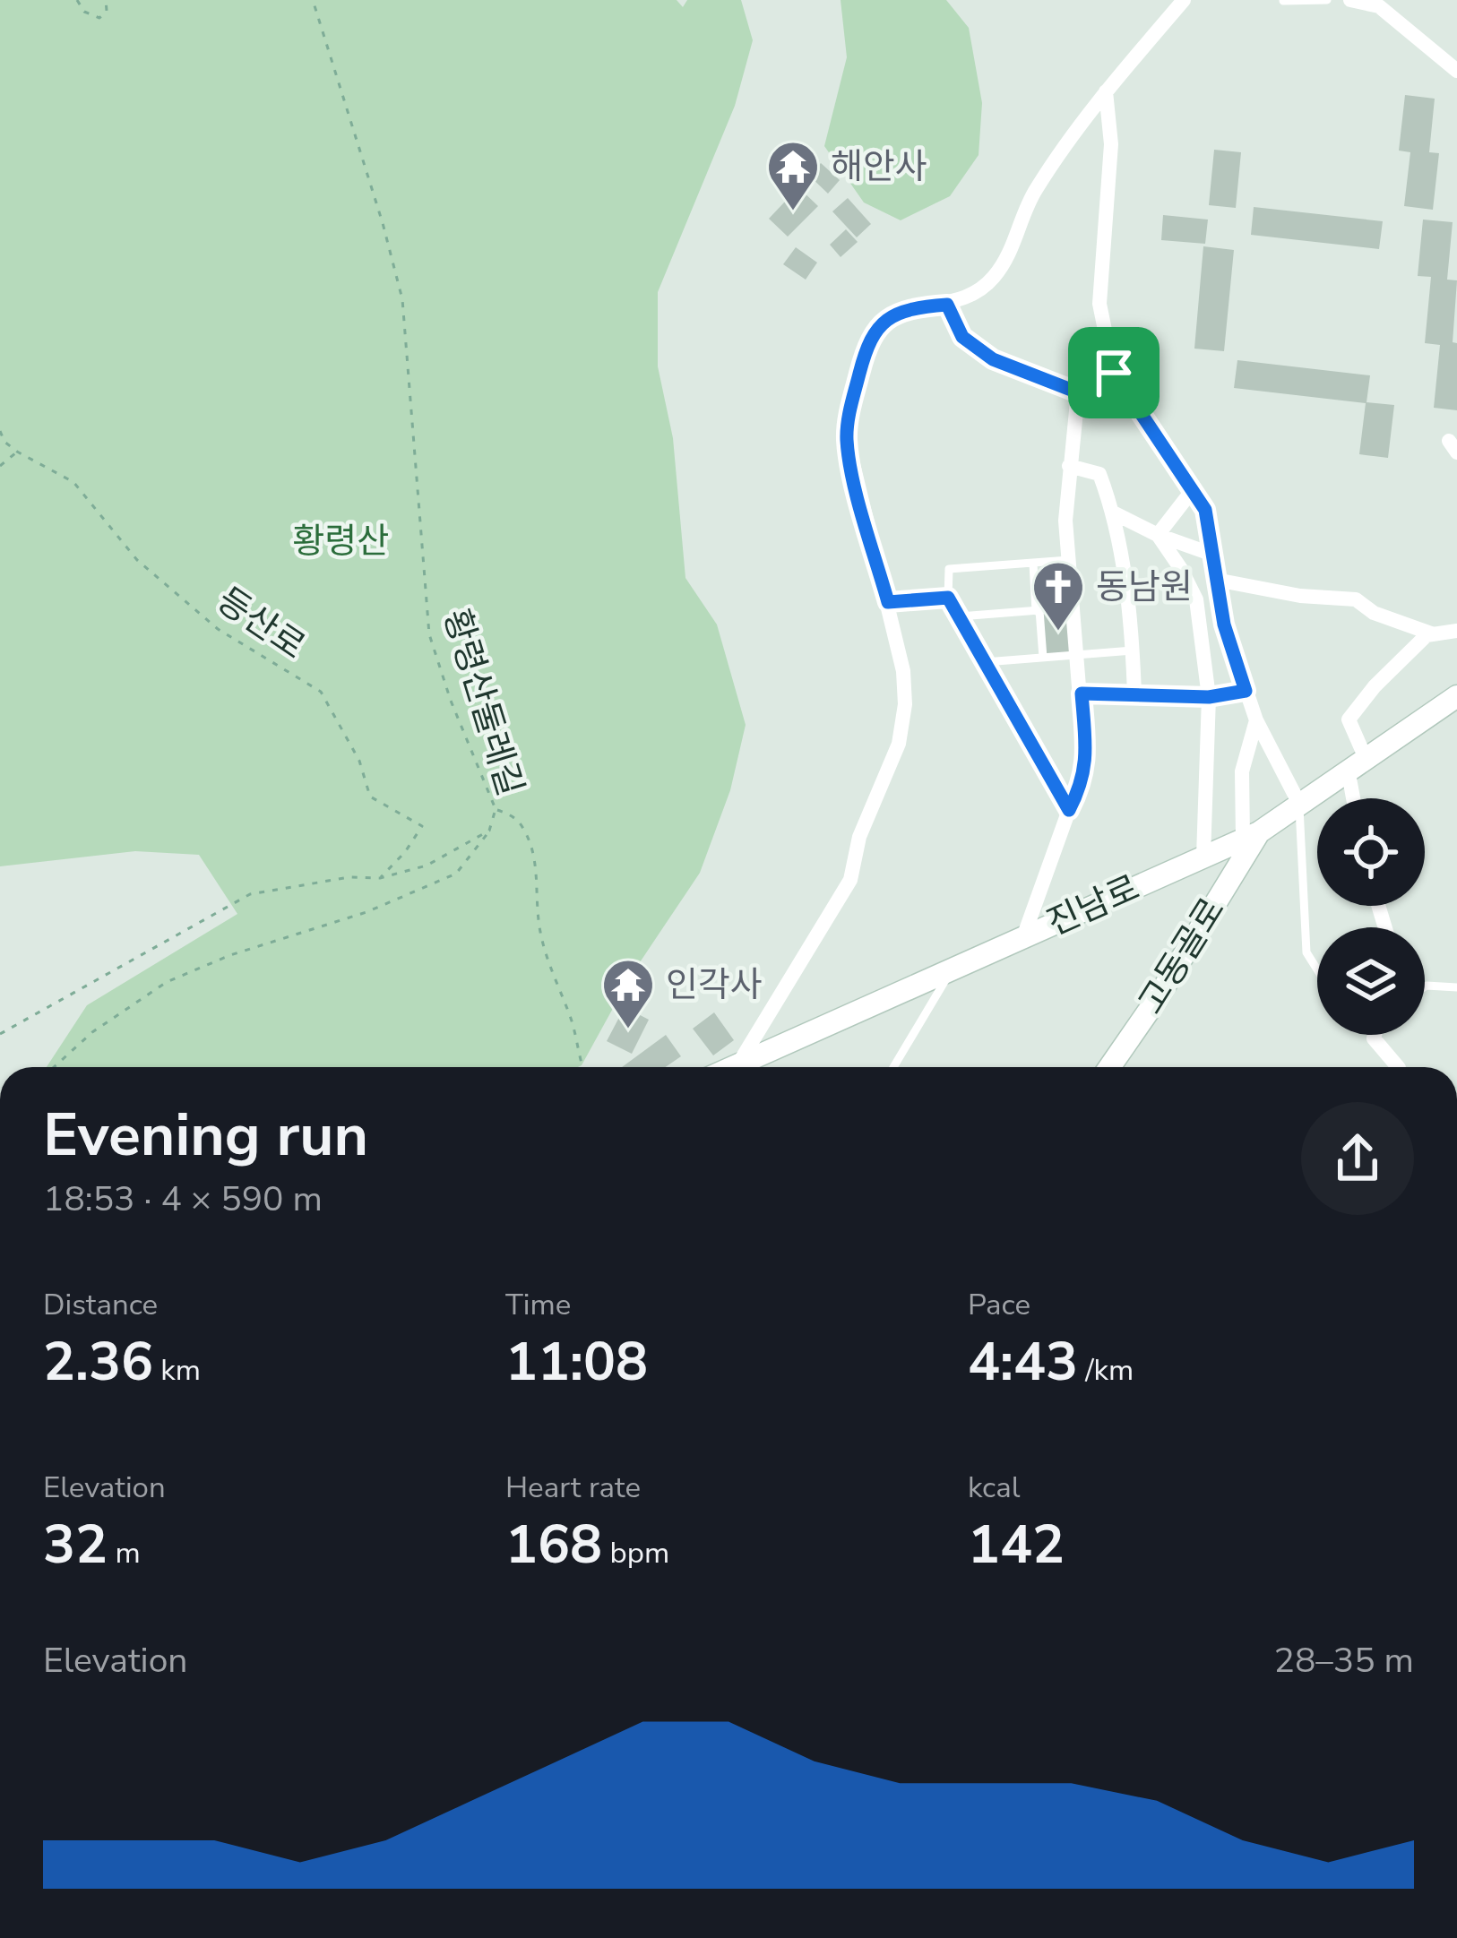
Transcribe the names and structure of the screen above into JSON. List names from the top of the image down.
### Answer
{
  "streets": {
    "main road": ["진남로", "고동골로"],
    "path": ["등산로", "황령산둘레길"]
  },
  "crossings": [
    ["등산로", "황령산둘레길"],
    ["진남로", "고동골로"]
  ],
  "parks": ["황령산"],
  "places": {
    "temple": ["해안사", "인각사"],
    "church": ["동남원"]
  },
  "page": {
    "heading": ["Evening run", "18:53 · 4 × 590 m"],
    "stats": [
      ["Distance", "2.36 km"],
      ["Time", "11:08"],
      ["Pace", "4:43 /km"],
      ["Elevation", "32 m"],
      ["Heart rate", "168 bpm"],
      ["kcal", "142"]
    ],
    "chart": ["Elevation", "28–35 m"]
  }
}
